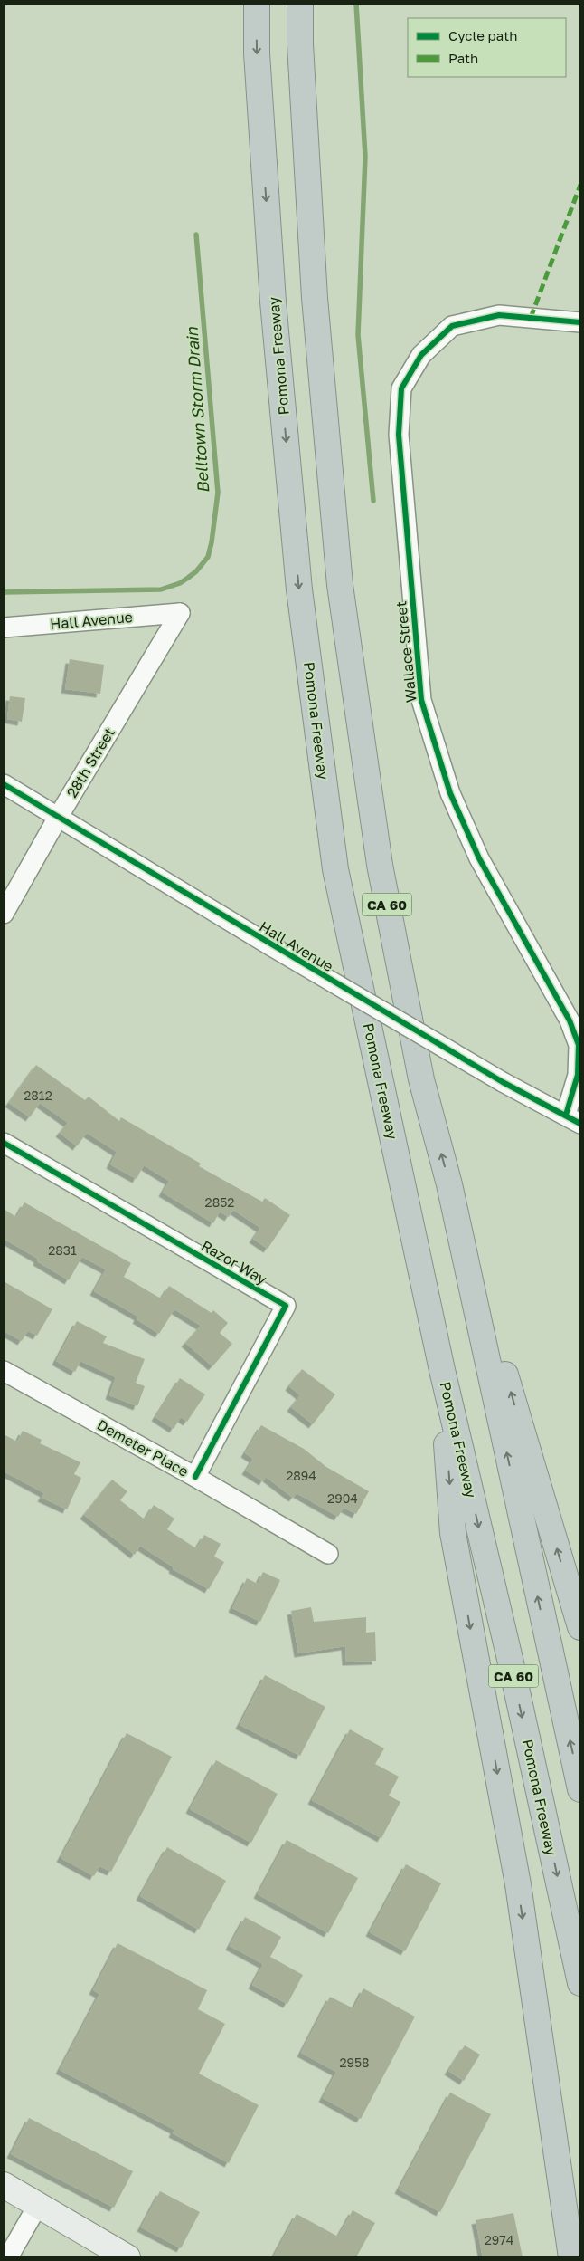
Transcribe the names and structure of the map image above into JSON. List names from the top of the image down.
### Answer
{
  "streets": {
    "highway": ["Pomona Freeway", "CA 60"],
    "street": [
      "Hall Avenue",
      "Wallace Street",
      "28th Street",
      "Razor Way",
      "Demeter Place"
    ]
  },
  "crossings": [
    ["Hall Avenue", "Wallace Street"],
    ["Hall Avenue", "28th Street"],
    ["Razor Way", "Demeter Place"]
  ],
  "water": ["Belltown Storm Drain"],
  "house_numbers": [
    "2812",
    "2852",
    "2831",
    "2894",
    "2904",
    "2958",
    "2974"
  ],
  "legend": ["Cycle path", "Path"]
}
